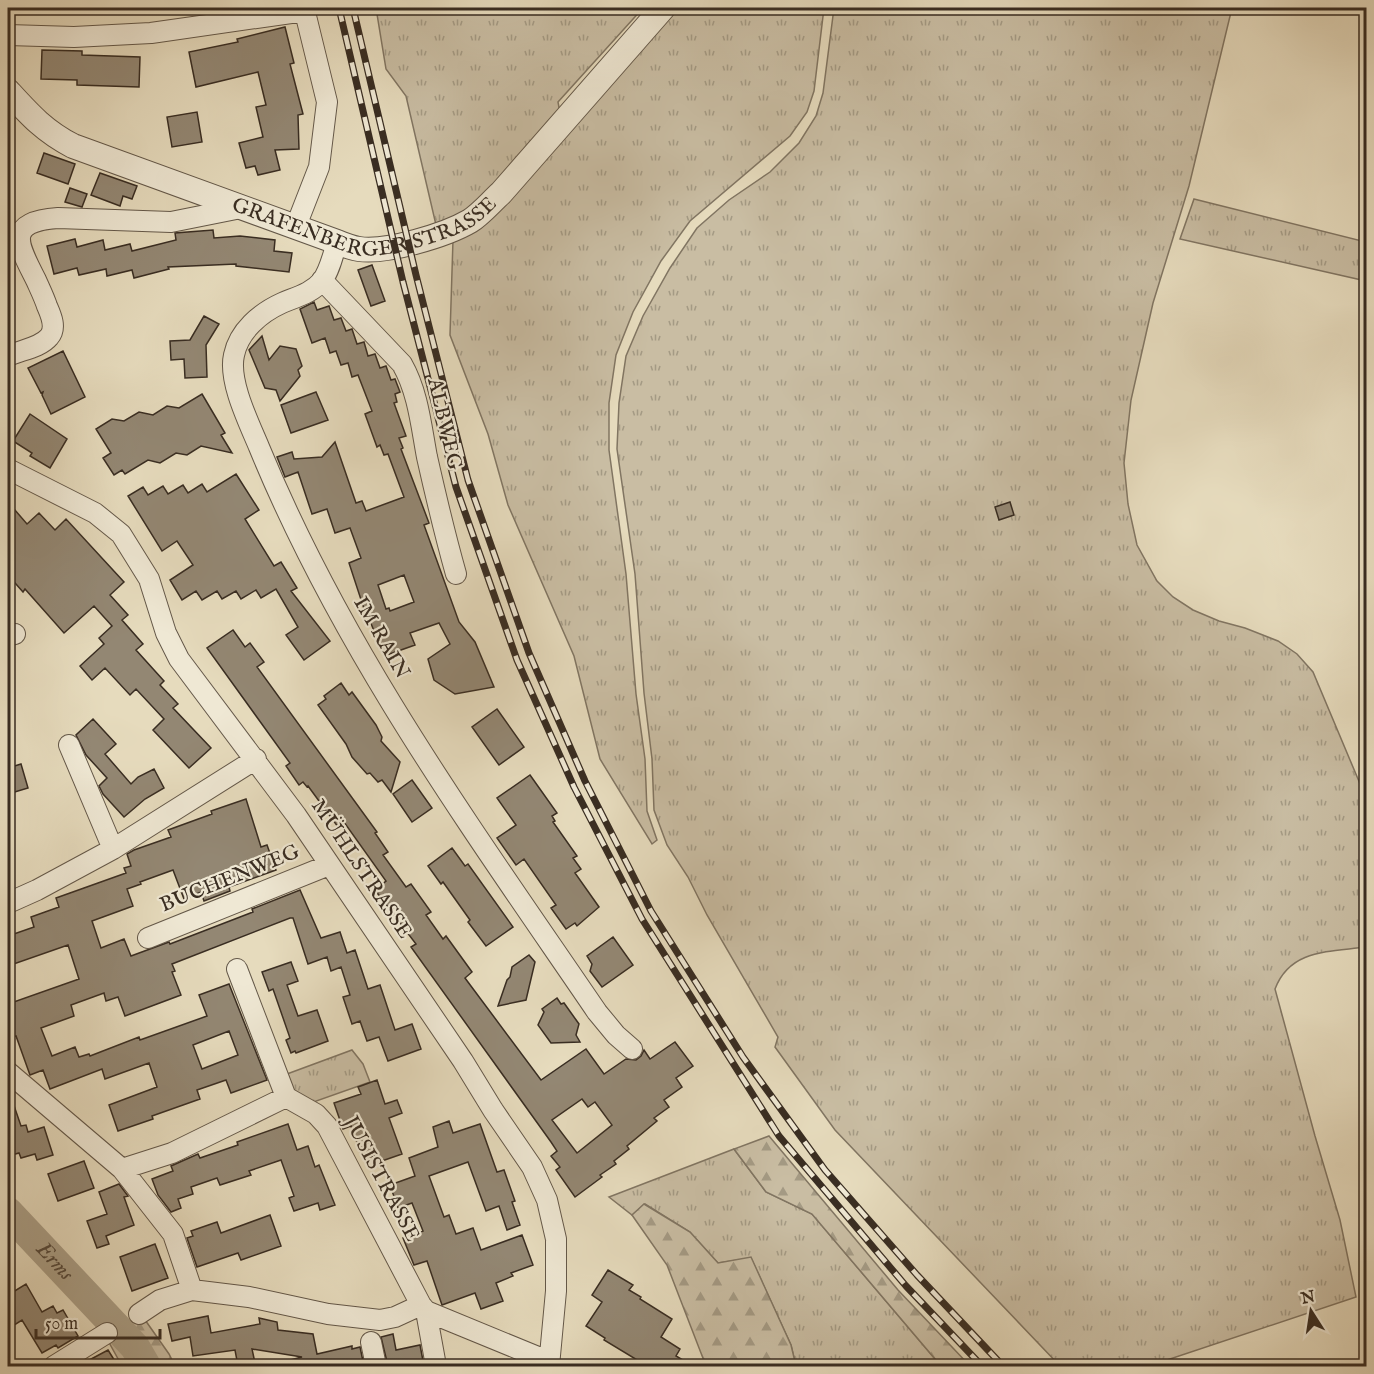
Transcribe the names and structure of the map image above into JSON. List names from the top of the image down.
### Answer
{
  "streets": {
    "street": [
      "GRAFENBERGER STRASSE",
      "ALBWEG",
      "IM RAIN",
      "MÜHLSTRASSE",
      "BUCHENWEG",
      "JUSISTRASSE"
    ]
  },
  "crossings": [
    ["ALBWEG", "IM RAIN"],
    ["MÜHLSTRASSE", "BUCHENWEG"]
  ],
  "water": ["Erms"],
  "scale_bar": "50 m",
  "north": "top"
}
